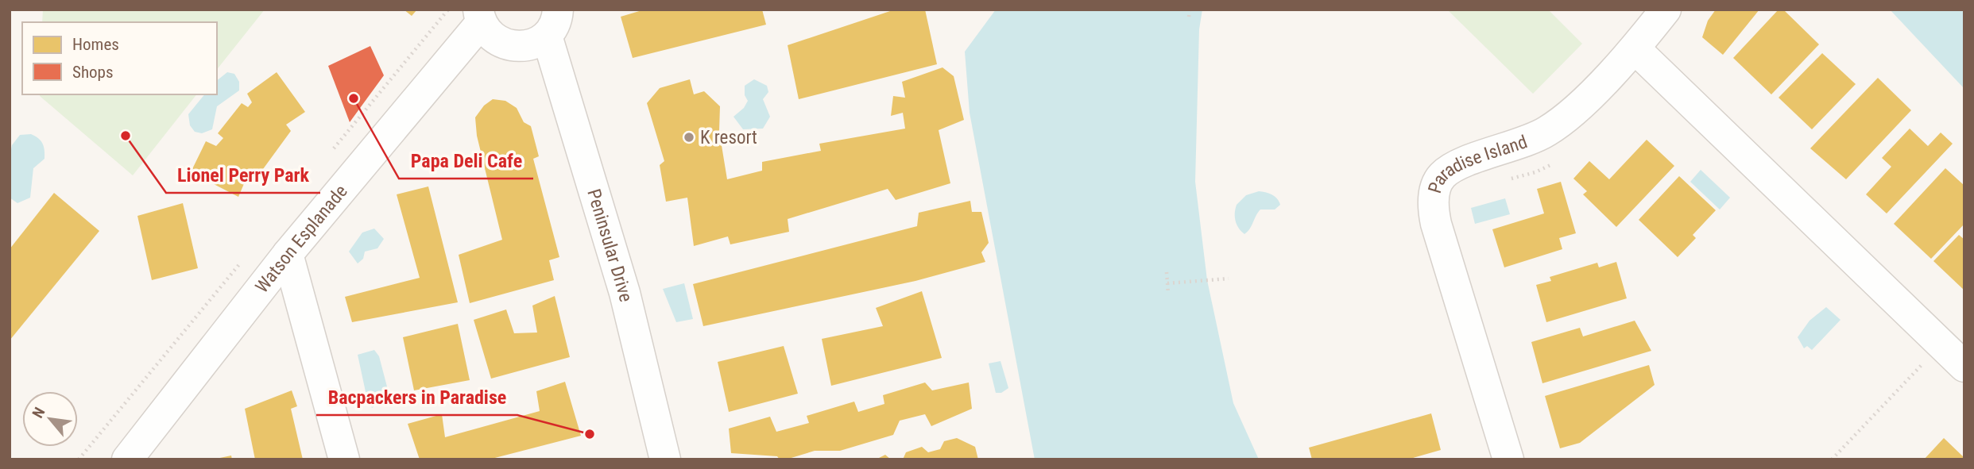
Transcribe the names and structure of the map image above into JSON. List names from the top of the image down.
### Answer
{
  "streets": {
    "street": ["Paradise Island", "Watson Esplanade", "Peninsular Drive"]
  },
  "places": [
    "Papa Deli Cafe",
    "Lionel Perry Park",
    "K resort",
    "Bacpackers in Paradise"
  ],
  "legend": ["Homes", "Shops"],
  "north": "top left"
}
